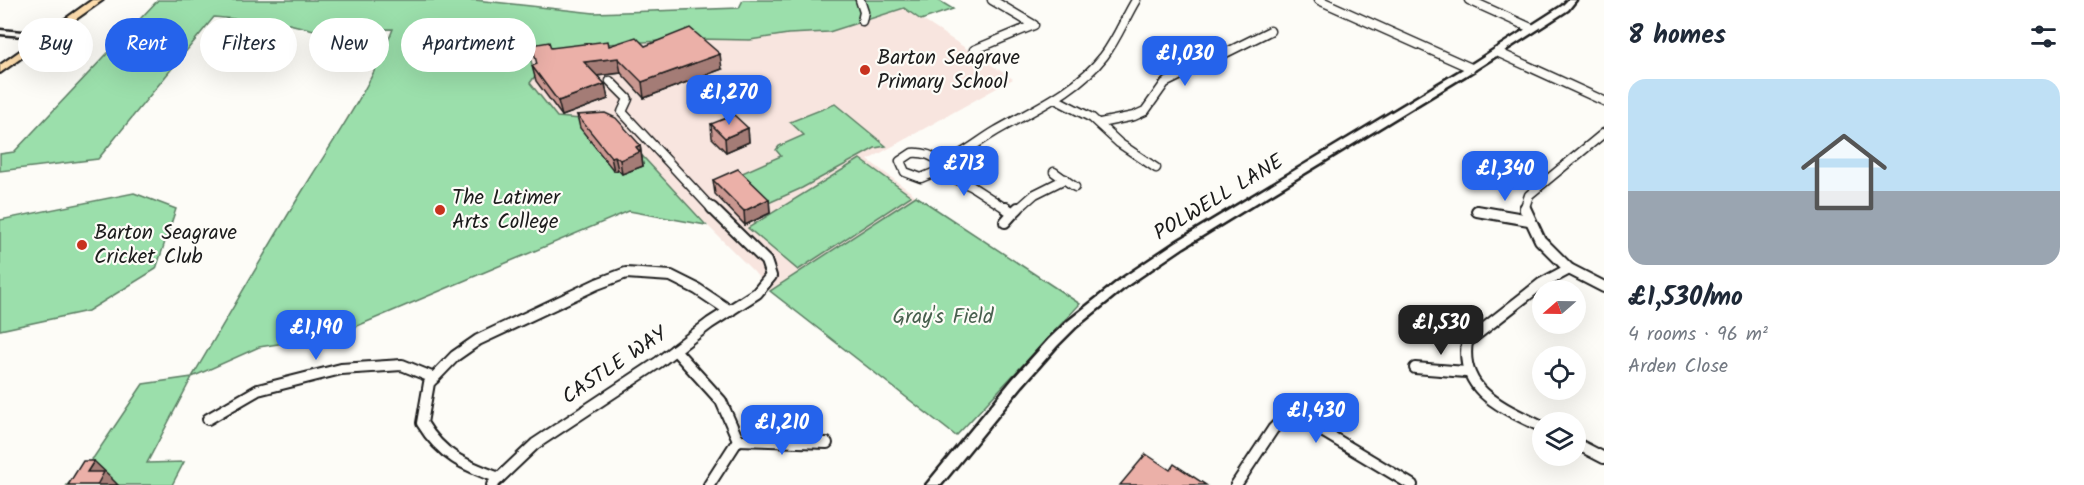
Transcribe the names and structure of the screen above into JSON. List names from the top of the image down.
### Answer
{
  "streets": {
    "street": ["POLWELL LANE", "CASTLE WAY"]
  },
  "parks": ["Gray's Field"],
  "places": ["Barton Seagrave Primary School", "The Latimer Arts College", "Barton Seagrave Cricket Club"],
  "north": "left",
  "page": {
    "heading": "8 homes",
    "chip": [
      "Buy",
      "Rent",
      "Filters",
      "New",
      "Apartment"
    ],
    "price": [
      "£1,030",
      "£1,270",
      "£713",
      "£1,340",
      "£1,530",
      "£1,190",
      "£1,430",
      "£1,210"
    ],
    "list": [
      {
        "name": "£1,530/mo",
        "note": "4 rooms · 96 m² · Arden Close"
      }
    ]
  }
}
